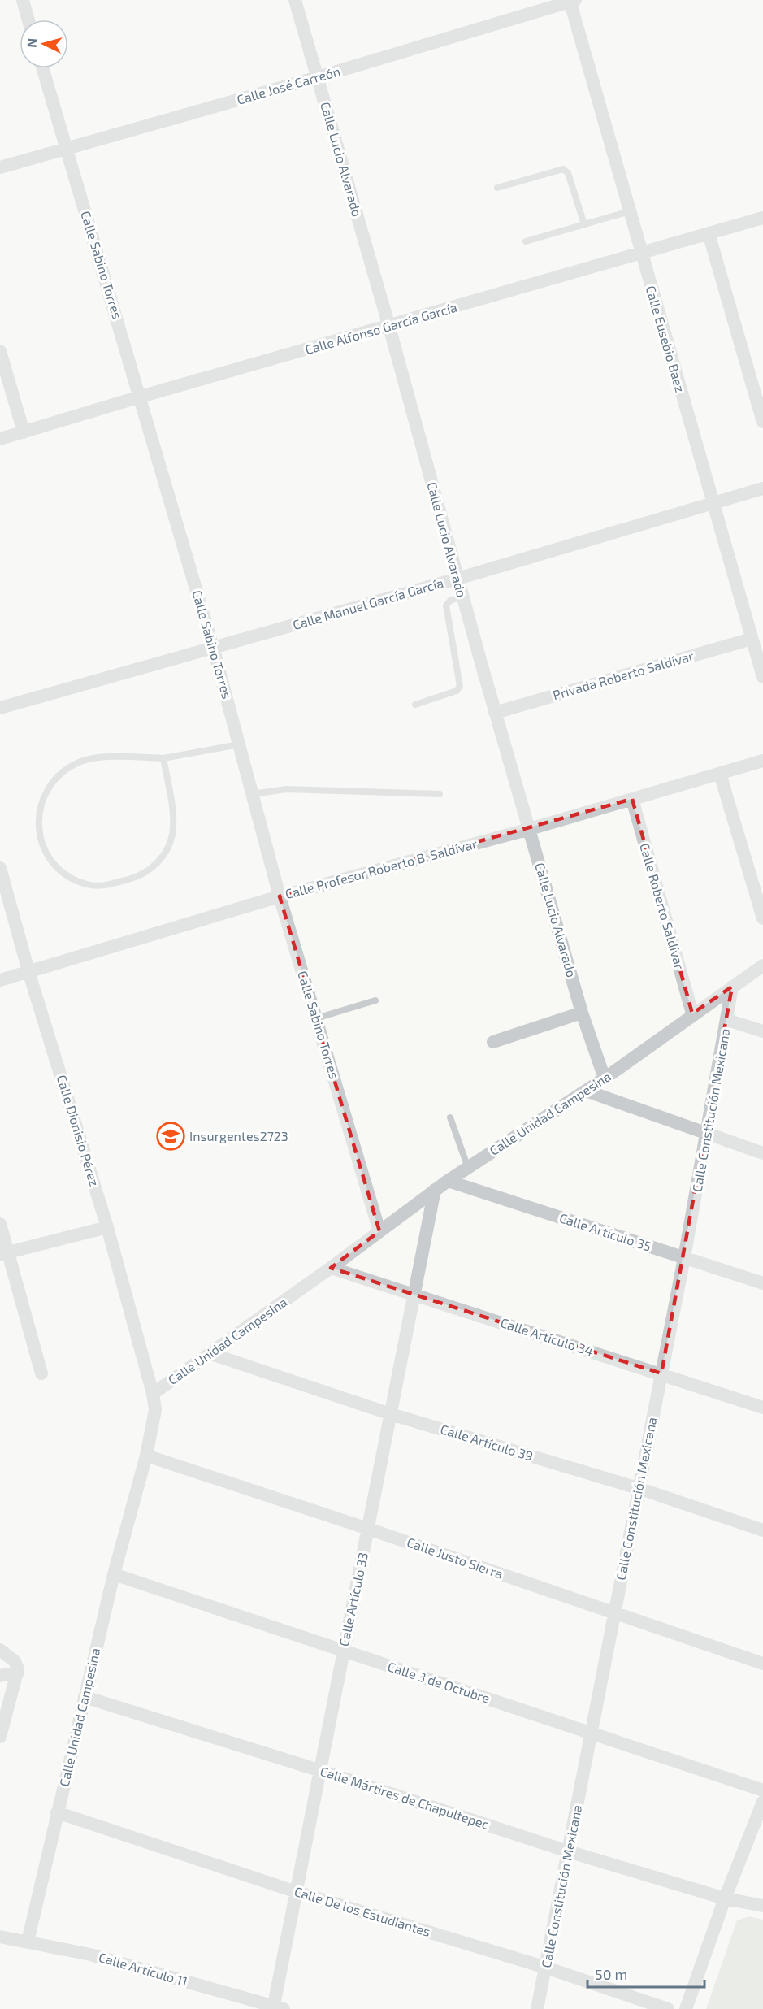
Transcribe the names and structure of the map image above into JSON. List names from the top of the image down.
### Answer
{
  "streets": {
    "street": [
      "Calle José Carreón",
      "Calle Lucio Alvarado",
      "Calle Sabino Torres",
      "Calle Alfonso García García",
      "Calle Eusebio Baez",
      "Calle Manuel García García",
      "Privada Roberto Saldívar",
      "Calle Profesor Roberto B. Saldívar",
      "Calle Roberto Saldívar",
      "Calle Constitución Mexicana",
      "Calle Unidad Campesina",
      "Calle Dionisio Pérez",
      "Calle Artículo 35",
      "Calle Artículo 34",
      "Calle Artículo 39",
      "Calle Justo Sierra",
      "Calle Artículo 33",
      "Calle 3 de Octubre",
      "Calle Mártires de Chapultepec",
      "Calle De los Estudiantes",
      "Calle Artículo 11"
    ]
  },
  "crossings": [
    ["Calle José Carreón", "Calle Lucio Alvarado"],
    ["Calle José Carreón", "Calle Sabino Torres"],
    ["Calle José Carreón", "Calle Eusebio Baez"],
    ["Calle Lucio Alvarado", "Calle Alfonso García García"],
    ["Calle Lucio Alvarado", "Calle Manuel García García"],
    ["Calle Lucio Alvarado", "Privada Roberto Saldívar"],
    ["Calle Lucio Alvarado", "Calle Profesor Roberto B. Saldívar"],
    ["Calle Lucio Alvarado", "Calle Unidad Campesina"],
    ["Calle Sabino Torres", "Calle Alfonso García García"],
    ["Calle Sabino Torres", "Calle Manuel García García"],
    ["Calle Sabino Torres", "Calle Profesor Roberto B. Saldívar"],
    ["Calle Sabino Torres", "Calle Unidad Campesina"],
    ["Calle Alfonso García García", "Calle Eusebio Baez"],
    ["Calle Eusebio Baez", "Calle Manuel García García"],
    ["Calle Eusebio Baez", "Privada Roberto Saldívar"],
    ["Calle Profesor Roberto B. Saldívar", "Calle Roberto Saldívar"],
    ["Calle Profesor Roberto B. Saldívar", "Calle Dionisio Pérez"],
    ["Calle Roberto Saldívar", "Calle Unidad Campesina"],
    ["Calle Constitución Mexicana", "Calle Unidad Campesina"],
    ["Calle Constitución Mexicana", "Calle Artículo 35"],
    ["Calle Constitución Mexicana", "Calle Artículo 34"],
    ["Calle Constitución Mexicana", "Calle Artículo 39"],
    ["Calle Constitución Mexicana", "Calle Justo Sierra"],
    ["Calle Constitución Mexicana", "Calle 3 de Octubre"],
    ["Calle Constitución Mexicana", "Calle Mártires de Chapultepec"],
    ["Calle Constitución Mexicana", "Calle De los Estudiantes"],
    ["Calle Unidad Campesina", "Calle Dionisio Pérez"],
    ["Calle Unidad Campesina", "Calle Artículo 35"],
    ["Calle Unidad Campesina", "Calle Artículo 34"],
    ["Calle Unidad Campesina", "Calle Artículo 39"],
    ["Calle Unidad Campesina", "Calle Justo Sierra"],
    ["Calle Unidad Campesina", "Calle Artículo 33"],
    ["Calle Unidad Campesina", "Calle 3 de Octubre"],
    ["Calle Unidad Campesina", "Calle Mártires de Chapultepec"],
    ["Calle Unidad Campesina", "Calle De los Estudiantes"],
    ["Calle Unidad Campesina", "Calle Artículo 11"],
    ["Calle Artículo 34", "Calle Artículo 33"],
    ["Calle Artículo 39", "Calle Artículo 33"],
    ["Calle Justo Sierra", "Calle Artículo 33"],
    ["Calle Artículo 33", "Calle 3 de Octubre"],
    ["Calle Artículo 33", "Calle Mártires de Chapultepec"],
    ["Calle Artículo 33", "Calle De los Estudiantes"],
    ["Calle Artículo 33", "Calle Artículo 11"]
  ],
  "places": {
    "school or university": ["Insurgentes2723"]
  },
  "scale_bar": "50 m",
  "north": "left"
}
